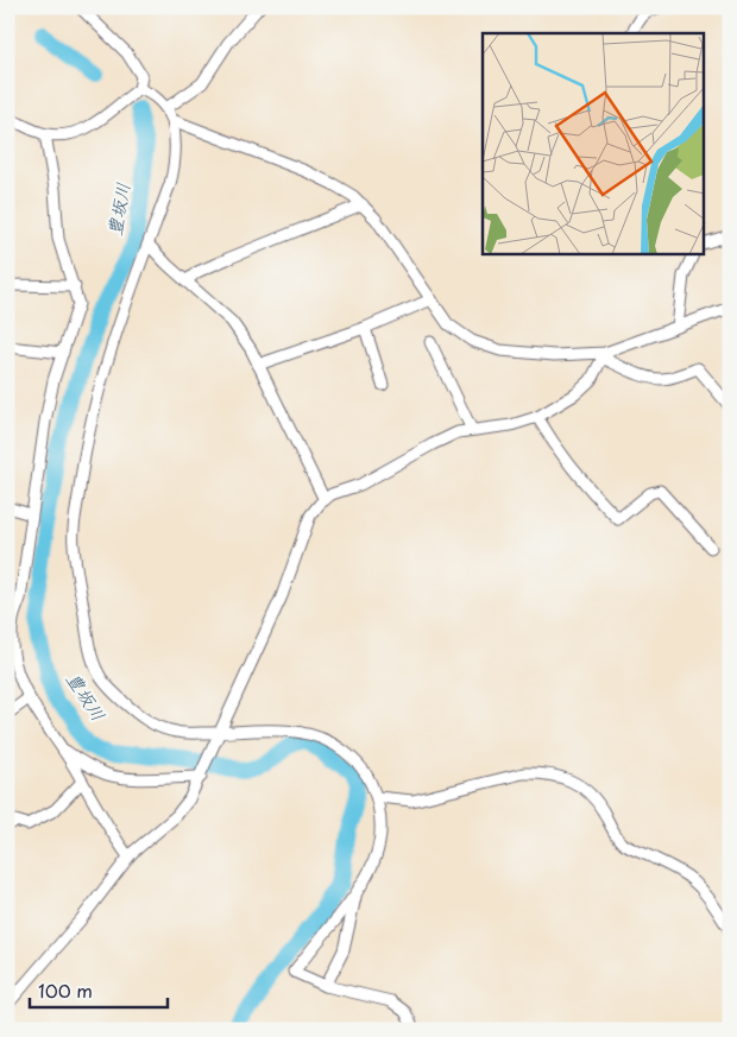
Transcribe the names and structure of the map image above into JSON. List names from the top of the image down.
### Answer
{
  "water": ["豊坂川"],
  "scale_bar": "100 m"
}
